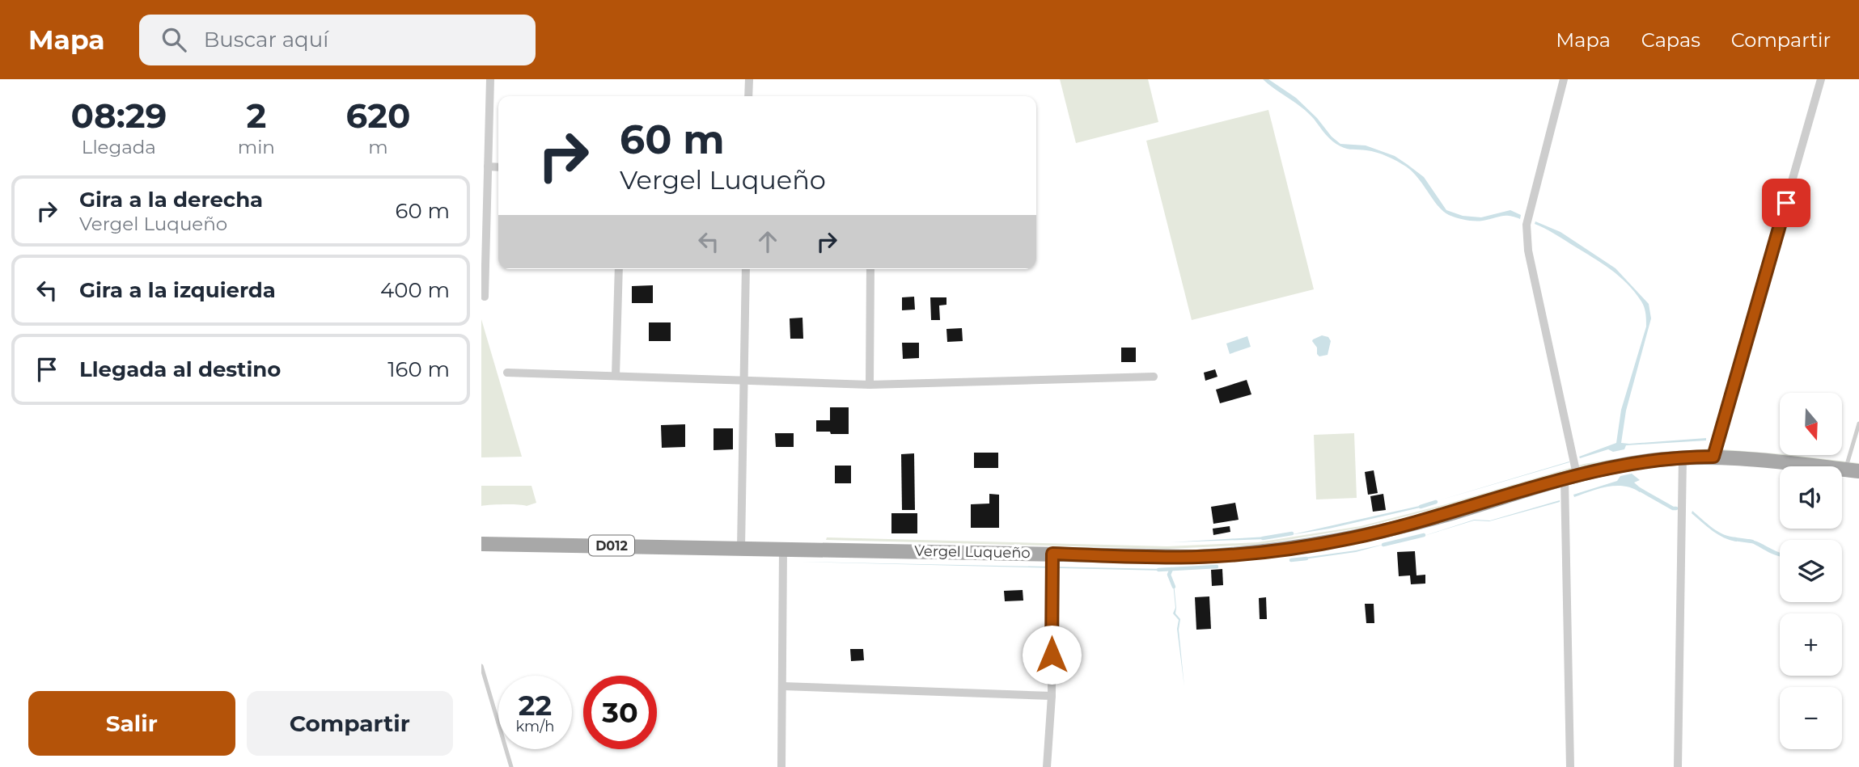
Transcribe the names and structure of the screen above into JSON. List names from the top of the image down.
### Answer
{
  "streets": {
    "main road": ["D012", "Vergel Luqueño"]
  },
  "north": "bottom",
  "page": {
    "header": "Mapa",
    "search": "Buscar aquí",
    "nav": ["Mapa", "Capas", "Compartir"],
    "eta": [
      "08:29",
      "Llegada",
      "2",
      "min",
      "620",
      "m"
    ],
    "turn": ["60 m", "Vergel Luqueño"],
    "list": [
      {
        "name": "Gira a la derecha",
        "note": "Vergel Luqueño",
        "value": "60 m"
      },
      {
        "name": "Gira a la izquierda",
        "value": "400 m"
      },
      {
        "name": "Llegada al destino",
        "value": "160 m"
      }
    ],
    "map_buttons": ["+", "−"],
    "speed": "22 km/h",
    "limit": "30",
    "buttons": ["Salir", "Compartir"]
  }
}
